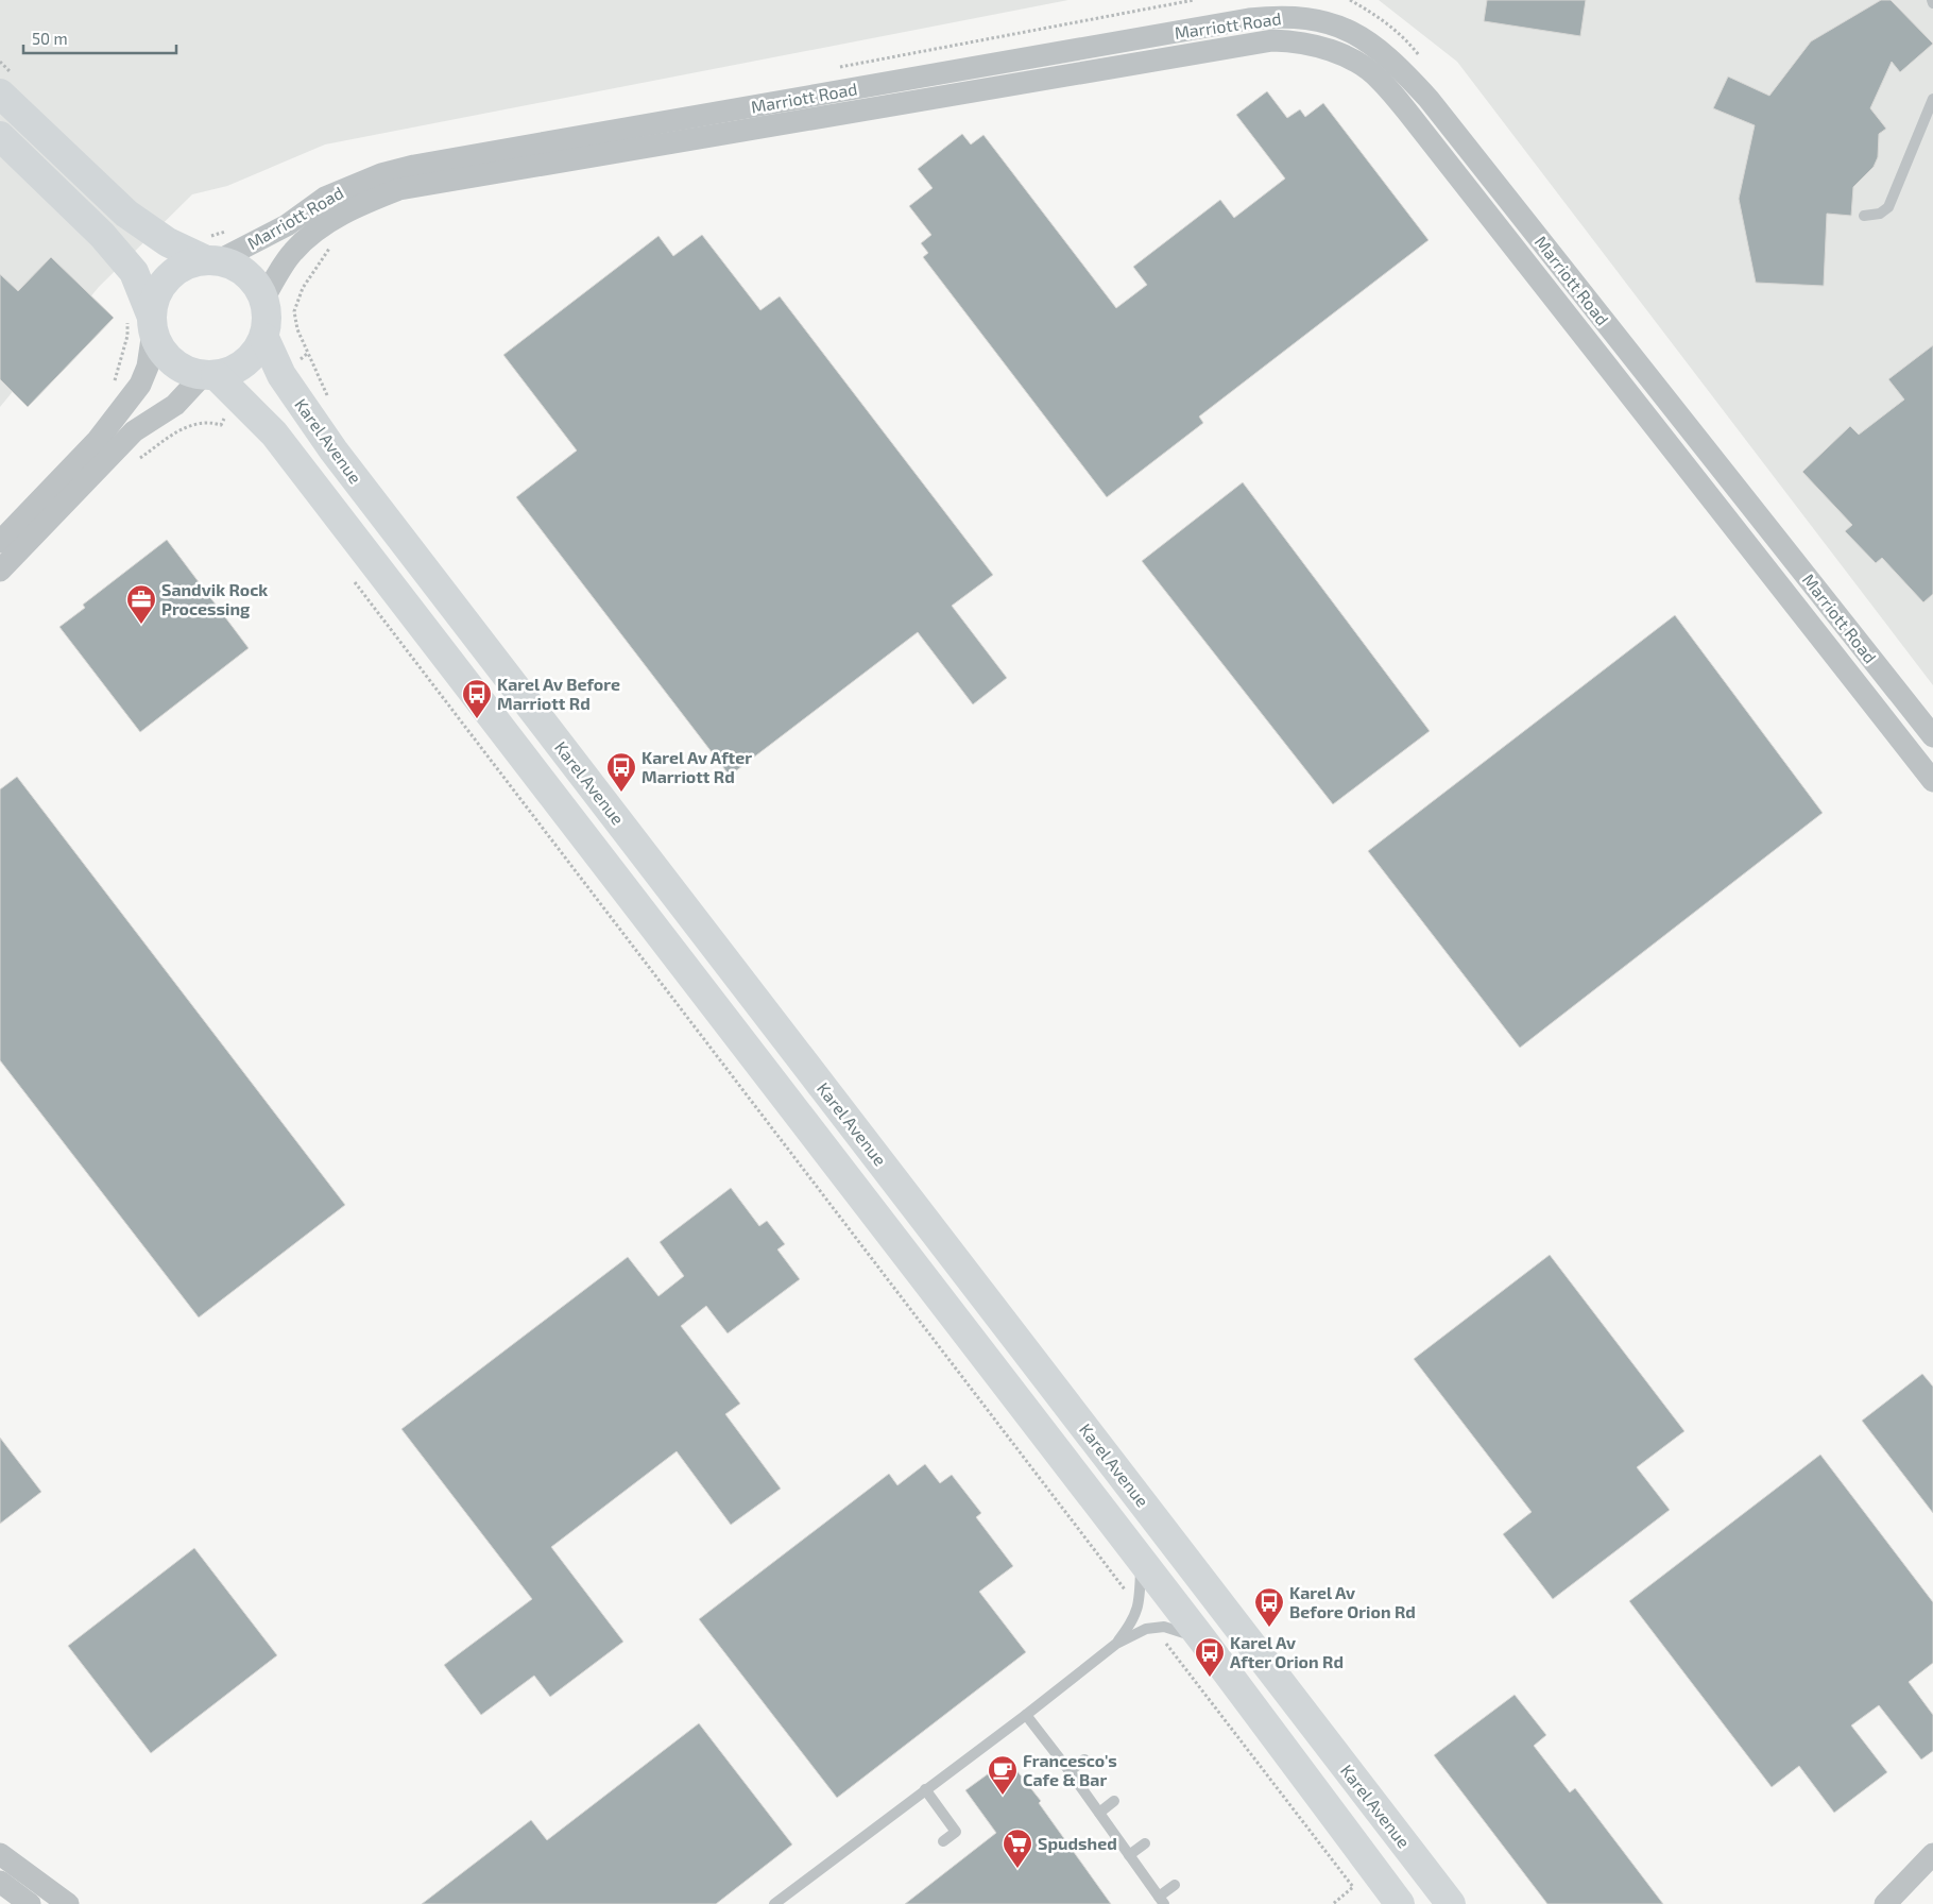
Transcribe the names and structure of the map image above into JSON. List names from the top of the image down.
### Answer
{
  "streets": {
    "main road": ["Karel Avenue"],
    "street": ["Marriott Road"]
  },
  "crossings": [
    ["Marriott Road", "Karel Avenue"]
  ],
  "places": {
    "office": ["Sandvik Rock Processing"],
    "bus stop": [
      "Karel Av Before Marriott Rd",
      "Karel Av After Marriott Rd",
      "Karel Av Before Orion Rd",
      "Karel Av After Orion Rd"
    ],
    "cafe": ["Francesco's Cafe & Bar"],
    "supermarket": ["Spudshed"]
  },
  "scale_bar": "50 m"
}
